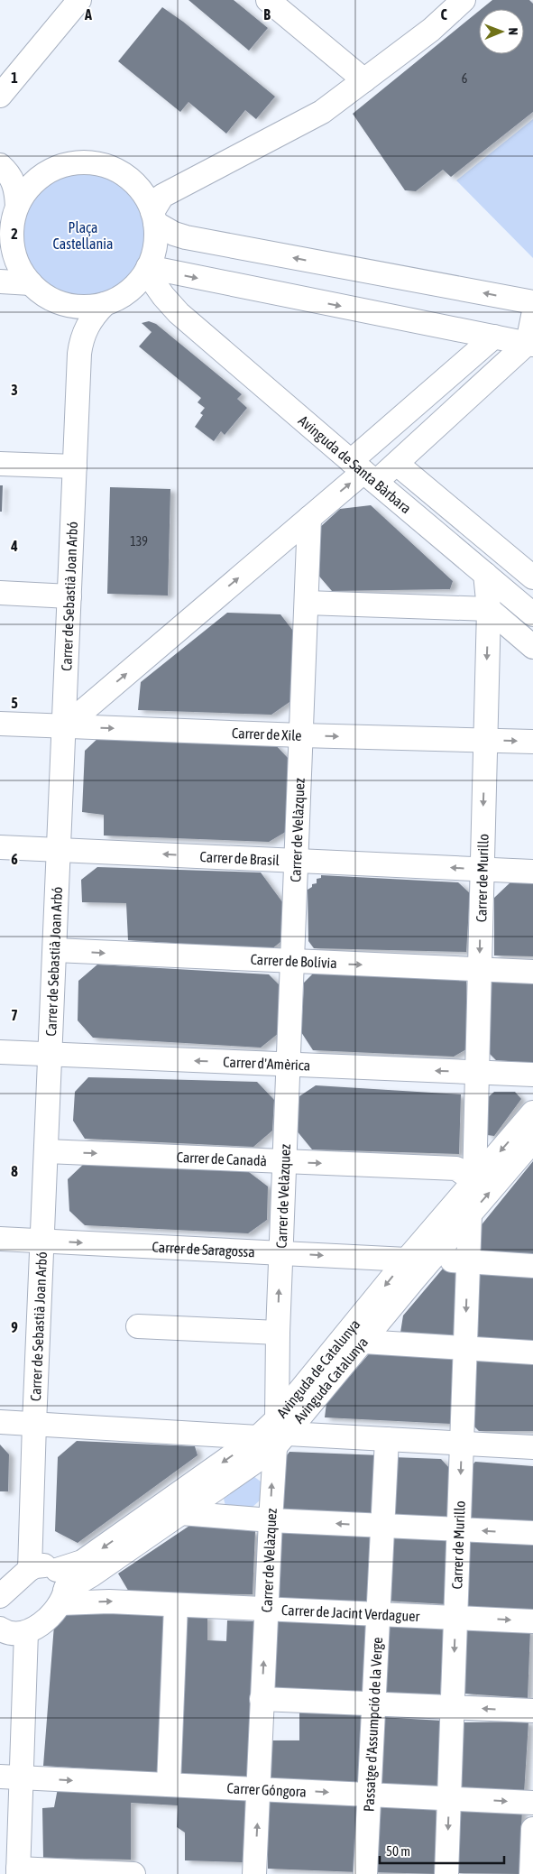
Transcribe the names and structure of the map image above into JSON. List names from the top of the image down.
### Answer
{
  "streets": {
    "street": [
      "Avinguda de Santa Bàrbara",
      "Carrer de Sebastià Joan Arbó",
      "Carrer de Xile",
      "Carrer de Velàzquez",
      "Carrer de Brasil",
      "Carrer de Murillo",
      "Carrer de Bolívia",
      "Carrer d'Amèrica",
      "Carrer de Canadà",
      "Carrer de Saragossa",
      "Avinguda de Catalunya",
      "Avinguda Catalunya",
      "Carrer de Jacint Verdaguer",
      "Passatge d'Assumpció de la Verge",
      "Carrer Góngora"
    ]
  },
  "crossings": [
    ["Avinguda de Santa Bàrbara", "Carrer de Sebastià Joan Arbó"],
    ["Avinguda de Santa Bàrbara", "Carrer de Murillo"],
    ["Carrer de Sebastià Joan Arbó", "Carrer de Xile"],
    ["Carrer de Sebastià Joan Arbó", "Carrer de Brasil"],
    ["Carrer de Sebastià Joan Arbó", "Carrer de Bolívia"],
    ["Carrer de Sebastià Joan Arbó", "Carrer d'Amèrica"],
    ["Carrer de Sebastià Joan Arbó", "Carrer de Canadà"],
    ["Carrer de Sebastià Joan Arbó", "Carrer de Saragossa"],
    ["Carrer de Sebastià Joan Arbó", "Carrer de Jacint Verdaguer"],
    ["Carrer de Xile", "Carrer de Velàzquez"],
    ["Carrer de Xile", "Carrer de Murillo"],
    ["Carrer de Velàzquez", "Carrer de Brasil"],
    ["Carrer de Velàzquez", "Carrer de Bolívia"],
    ["Carrer de Velàzquez", "Carrer d'Amèrica"],
    ["Carrer de Velàzquez", "Carrer de Canadà"],
    ["Carrer de Velàzquez", "Carrer de Saragossa"],
    ["Carrer de Velàzquez", "Avinguda de Catalunya"],
    ["Carrer de Velàzquez", "Avinguda Catalunya"],
    ["Carrer de Velàzquez", "Carrer de Jacint Verdaguer"],
    ["Carrer de Velàzquez", "Carrer Góngora"],
    ["Carrer de Brasil", "Carrer de Murillo"],
    ["Carrer de Murillo", "Carrer de Bolívia"],
    ["Carrer de Murillo", "Carrer d'Amèrica"],
    ["Carrer de Murillo", "Carrer de Canadà"],
    ["Carrer de Murillo", "Avinguda de Catalunya"],
    ["Carrer de Murillo", "Avinguda Catalunya"],
    ["Carrer de Murillo", "Carrer de Jacint Verdaguer"],
    ["Carrer de Murillo", "Carrer Góngora"],
    ["Carrer de Canadà", "Avinguda de Catalunya"],
    ["Carrer de Saragossa", "Avinguda de Catalunya"],
    ["Carrer de Saragossa", "Avinguda Catalunya"],
    ["Avinguda de Catalunya", "Avinguda Catalunya"],
    ["Avinguda de Catalunya", "Carrer de Jacint Verdaguer"],
    ["Avinguda Catalunya", "Carrer de Jacint Verdaguer"],
    ["Carrer de Jacint Verdaguer", "Passatge d'Assumpció de la Verge"],
    ["Passatge d'Assumpció de la Verge", "Carrer Góngora"]
  ],
  "one_way": [
    "Carrer de Brasil",
    "Carrer de Murillo",
    "Carrer de Bolívia",
    "Carrer d'Amèrica",
    "Avinguda de Catalunya"
  ],
  "parks": ["Plaça Castellania"],
  "house_numbers": ["6", "139"],
  "scale_bar": "50 m",
  "north": "right",
  "grid": {
    "columns": ["A", "B", "C"],
    "rows": [
      "1",
      "2",
      "3",
      "4",
      "5",
      "6",
      "7",
      "8",
      "9"
    ]
  }
}
